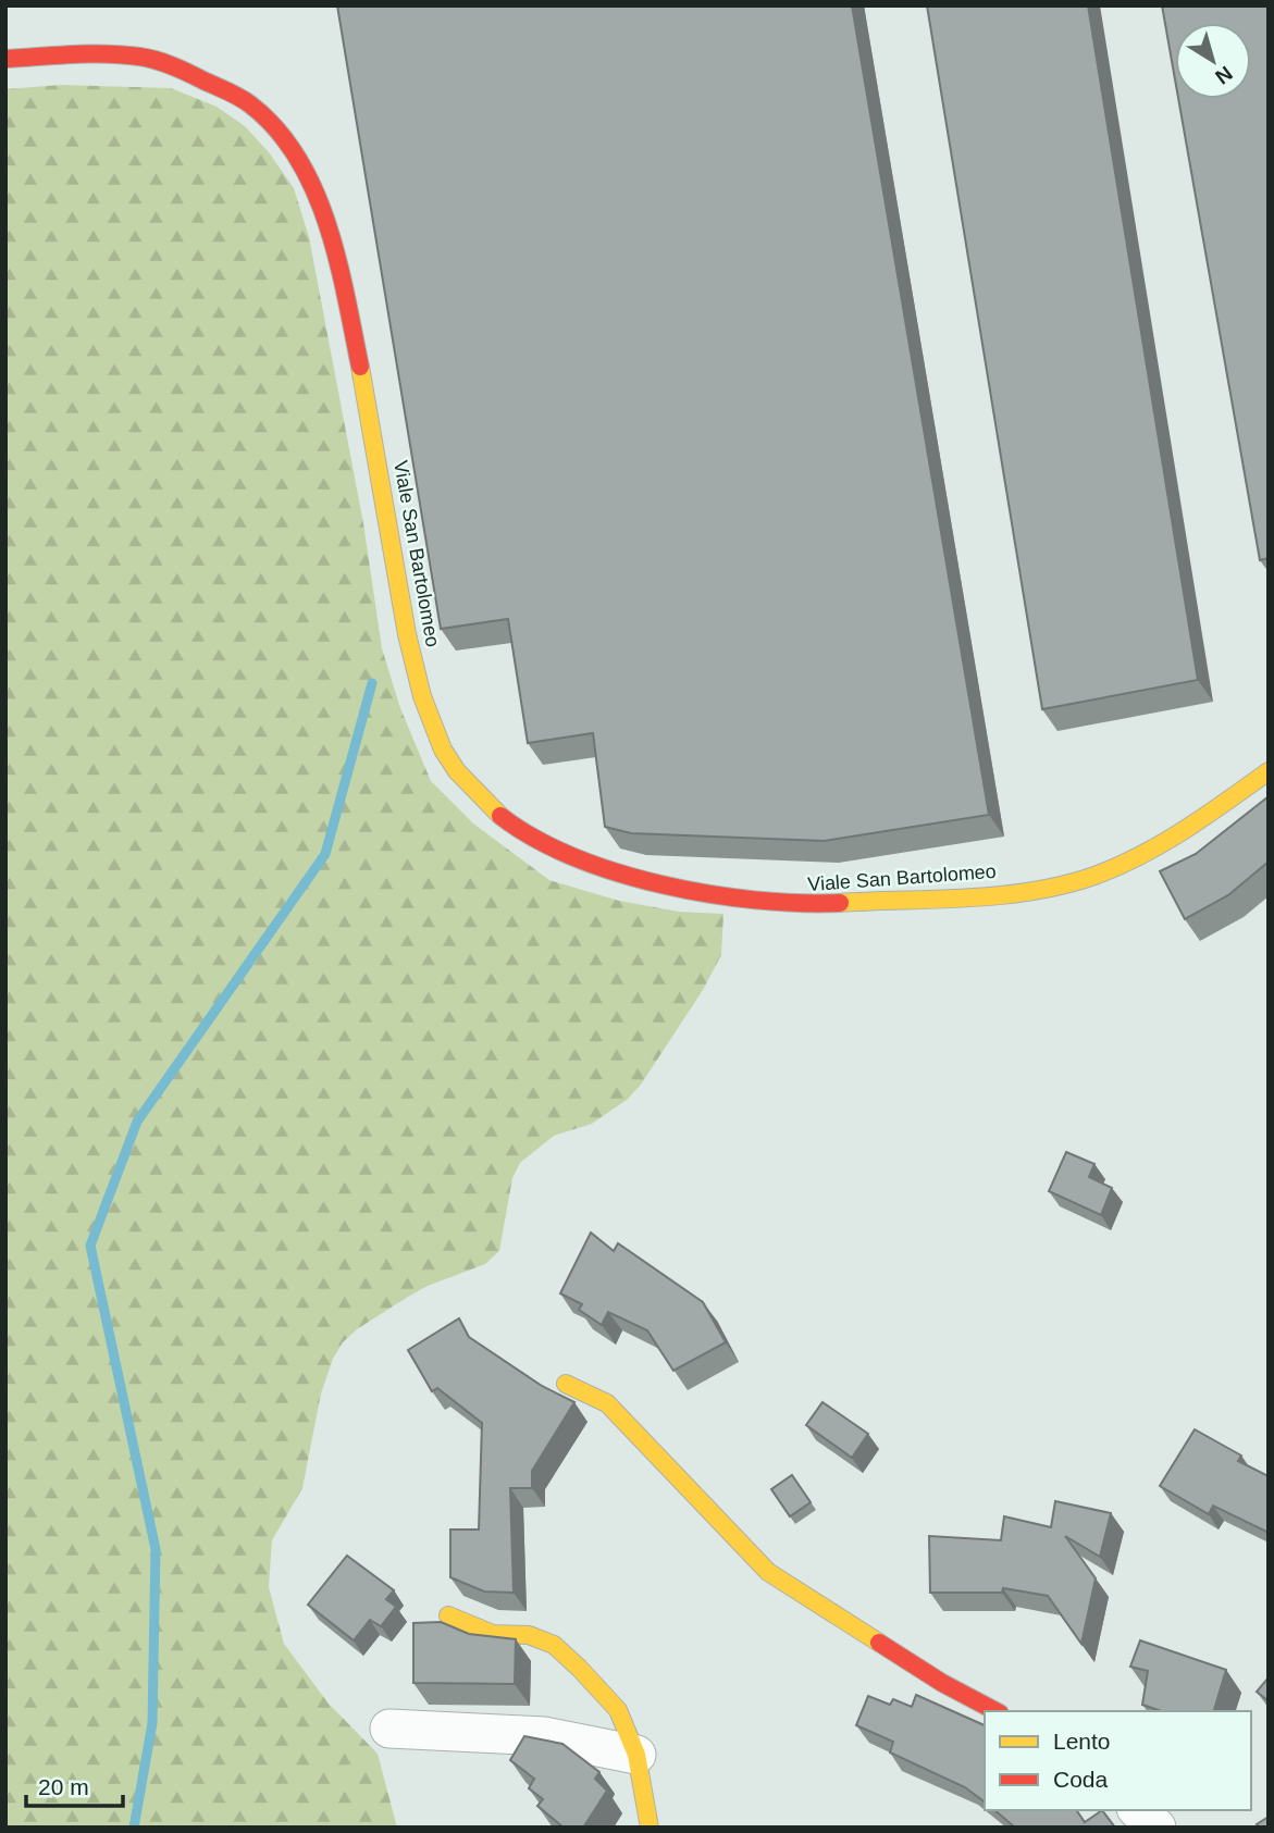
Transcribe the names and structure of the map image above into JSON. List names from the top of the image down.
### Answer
{
  "streets": {
    "main road": ["Viale San Bartolomeo"]
  },
  "legend": ["Lento", "Coda"],
  "scale_bar": "20 m",
  "north": "bottom right"
}
